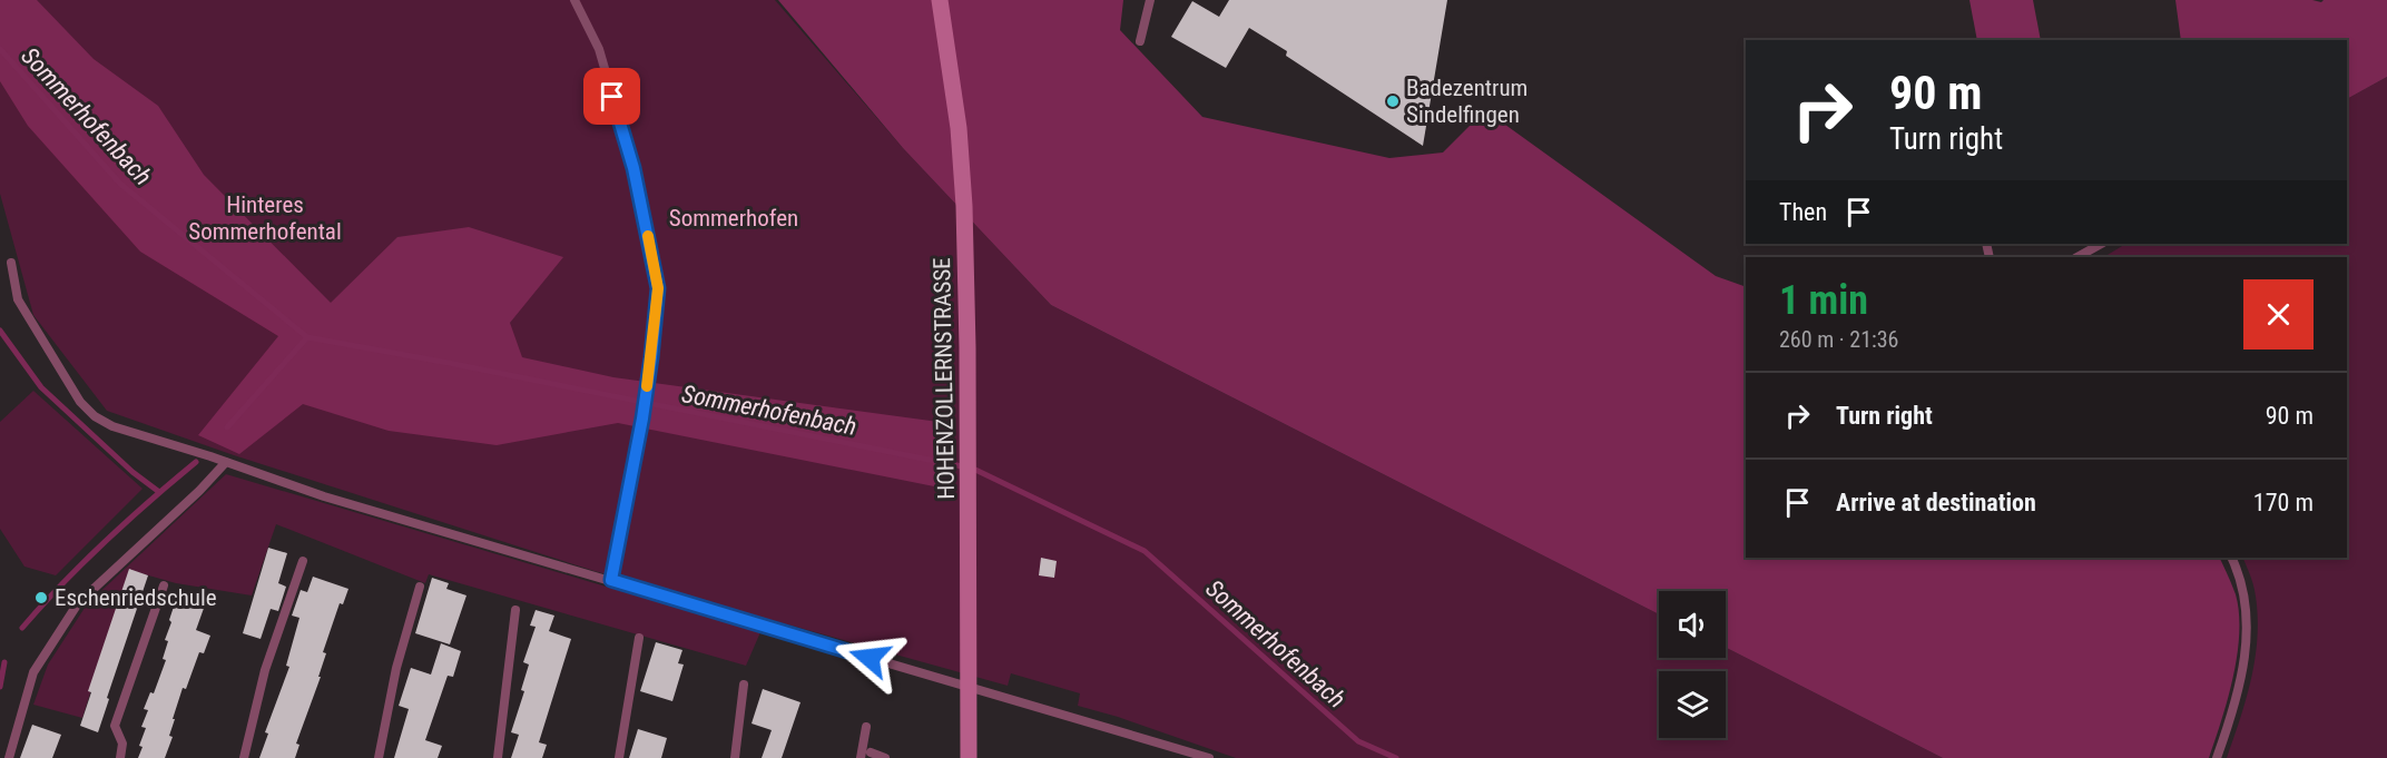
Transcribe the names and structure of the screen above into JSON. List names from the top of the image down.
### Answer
{
  "streets": {
    "street": ["HOHENZOLLERNSTRASSE"]
  },
  "water": ["Sommerhofenbach"],
  "parks": ["Hinteres Sommerhofental", "Sommerhofen"],
  "places": ["Badezentrum Sindelfingen", "Eschenriedschule"],
  "page": {
    "turn": ["90 m", "Turn right"],
    "then": "Then",
    "heading": ["1 min", "260 m · 21:36"],
    "list": [
      {
        "name": "Turn right",
        "value": "90 m"
      },
      {
        "name": "Arrive at destination",
        "value": "170 m"
      }
    ]
  }
}
